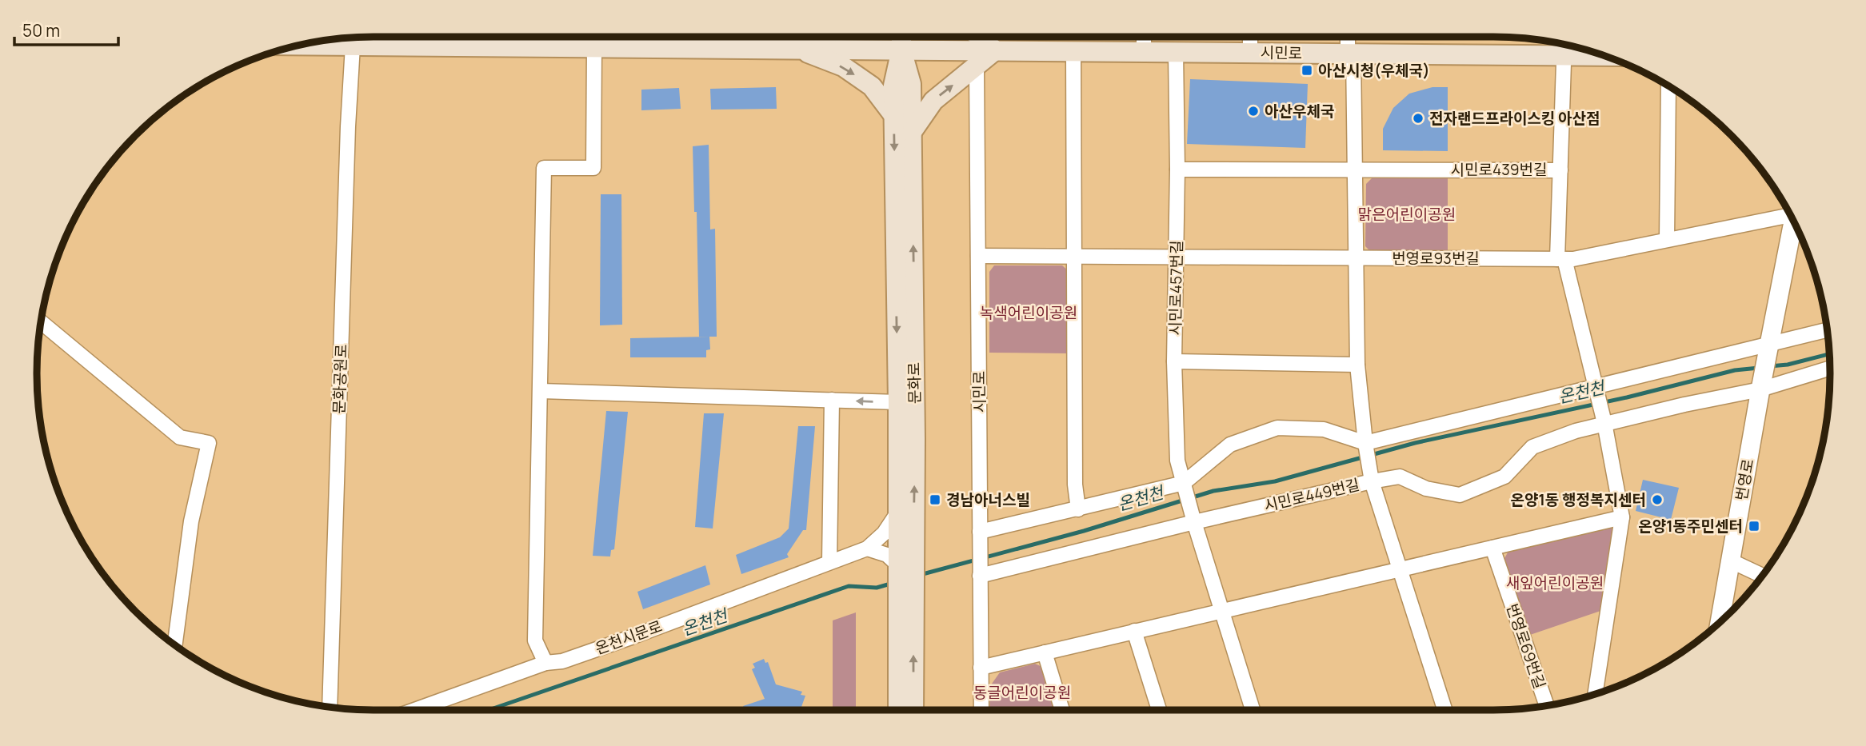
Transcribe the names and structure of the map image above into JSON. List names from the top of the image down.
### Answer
{
  "streets": {
    "main road": ["시민로", "문화로"],
    "street": [
      "시민로439번길",
      "번영로93번길",
      "시민로457번길",
      "문화공원로",
      "번영로",
      "시민로449번길",
      "온천시문로",
      "번영로69번길"
    ]
  },
  "crossings": [
    ["시민로", "시민로439번길"],
    ["시민로", "번영로93번길"],
    ["시민로", "시민로457번길"],
    ["시민로", "문화공원로"],
    ["시민로", "문화로"],
    ["번영로93번길", "시민로457번길"],
    ["시민로457번길", "시민로449번길"]
  ],
  "water": ["온천천"],
  "parks": [
    "맑은어린이공원",
    "녹색어린이공원",
    "새잎어린이공원",
    "동글어린이공원"
  ],
  "places": {
    "transit": ["아산시청(우체국)", "경남아너스빌", "온양1동주민센터"],
    "other": ["아산우체국", "전자랜드프라이스킹 아산점", "온양1동 행정복지센터"]
  },
  "scale_bar": "50 m"
}
